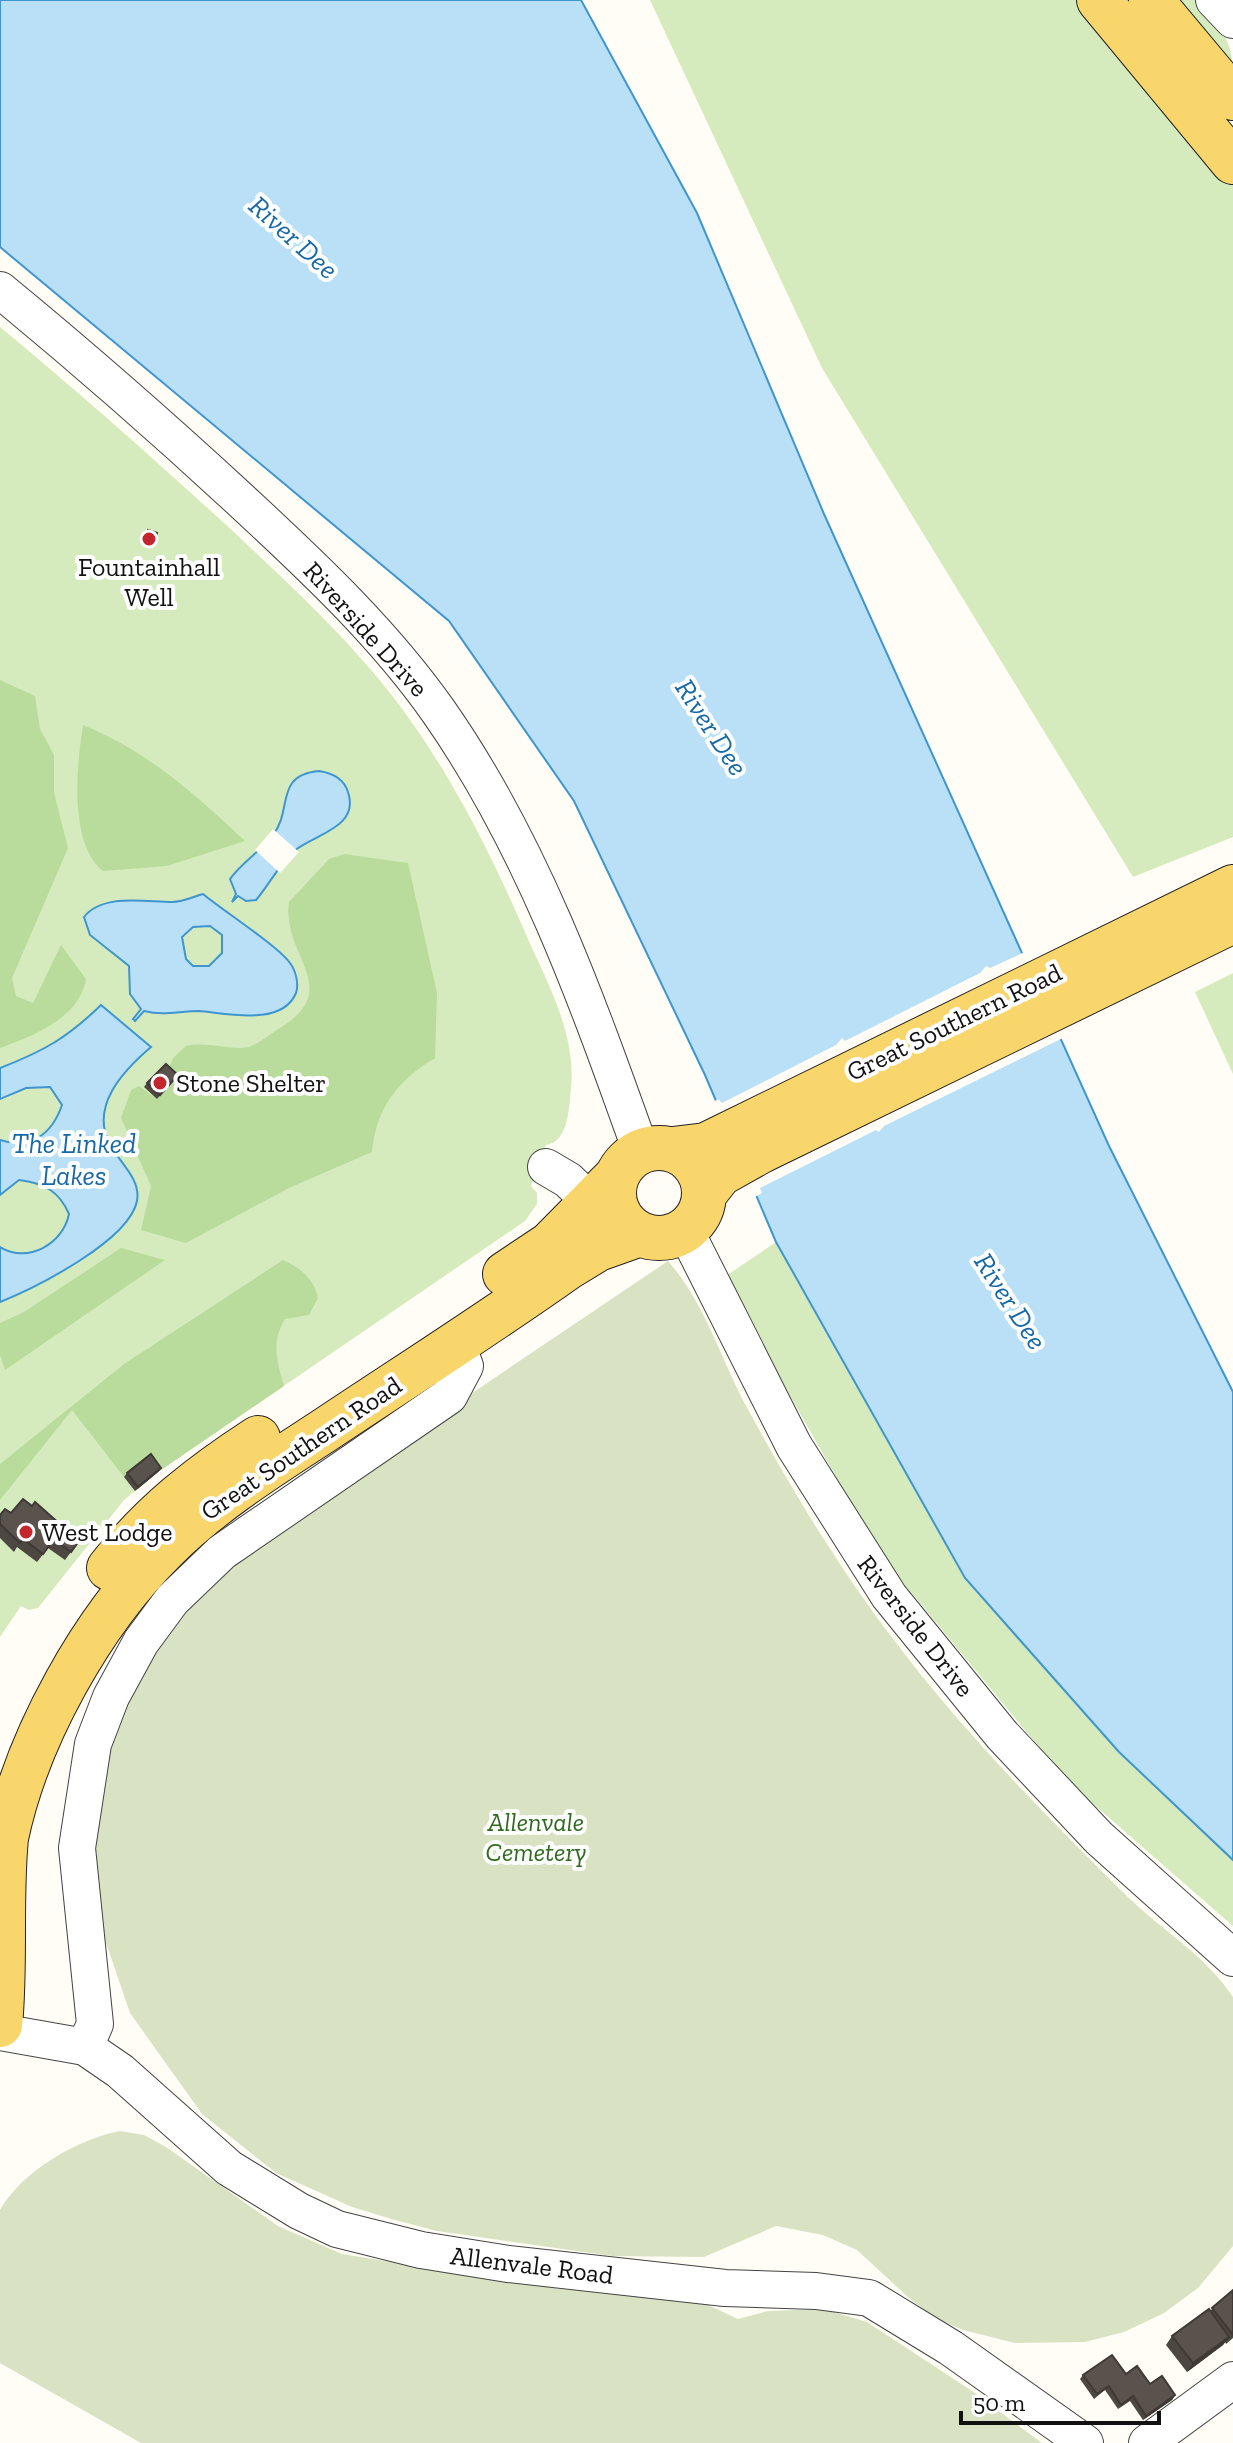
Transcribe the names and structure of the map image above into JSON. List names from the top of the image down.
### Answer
{
  "streets": {
    "main road": ["Great Southern Road"],
    "street": ["Riverside Drive", "Allenvale Road"]
  },
  "crossings": [
    ["Riverside Drive", "Great Southern Road"]
  ],
  "water": ["River Dee", "The Linked Lakes"],
  "parks": ["Allenvale Cemetery"],
  "places": ["Fountainhall Well", "Stone Shelter", "West Lodge"],
  "scale_bar": "50 m"
}
